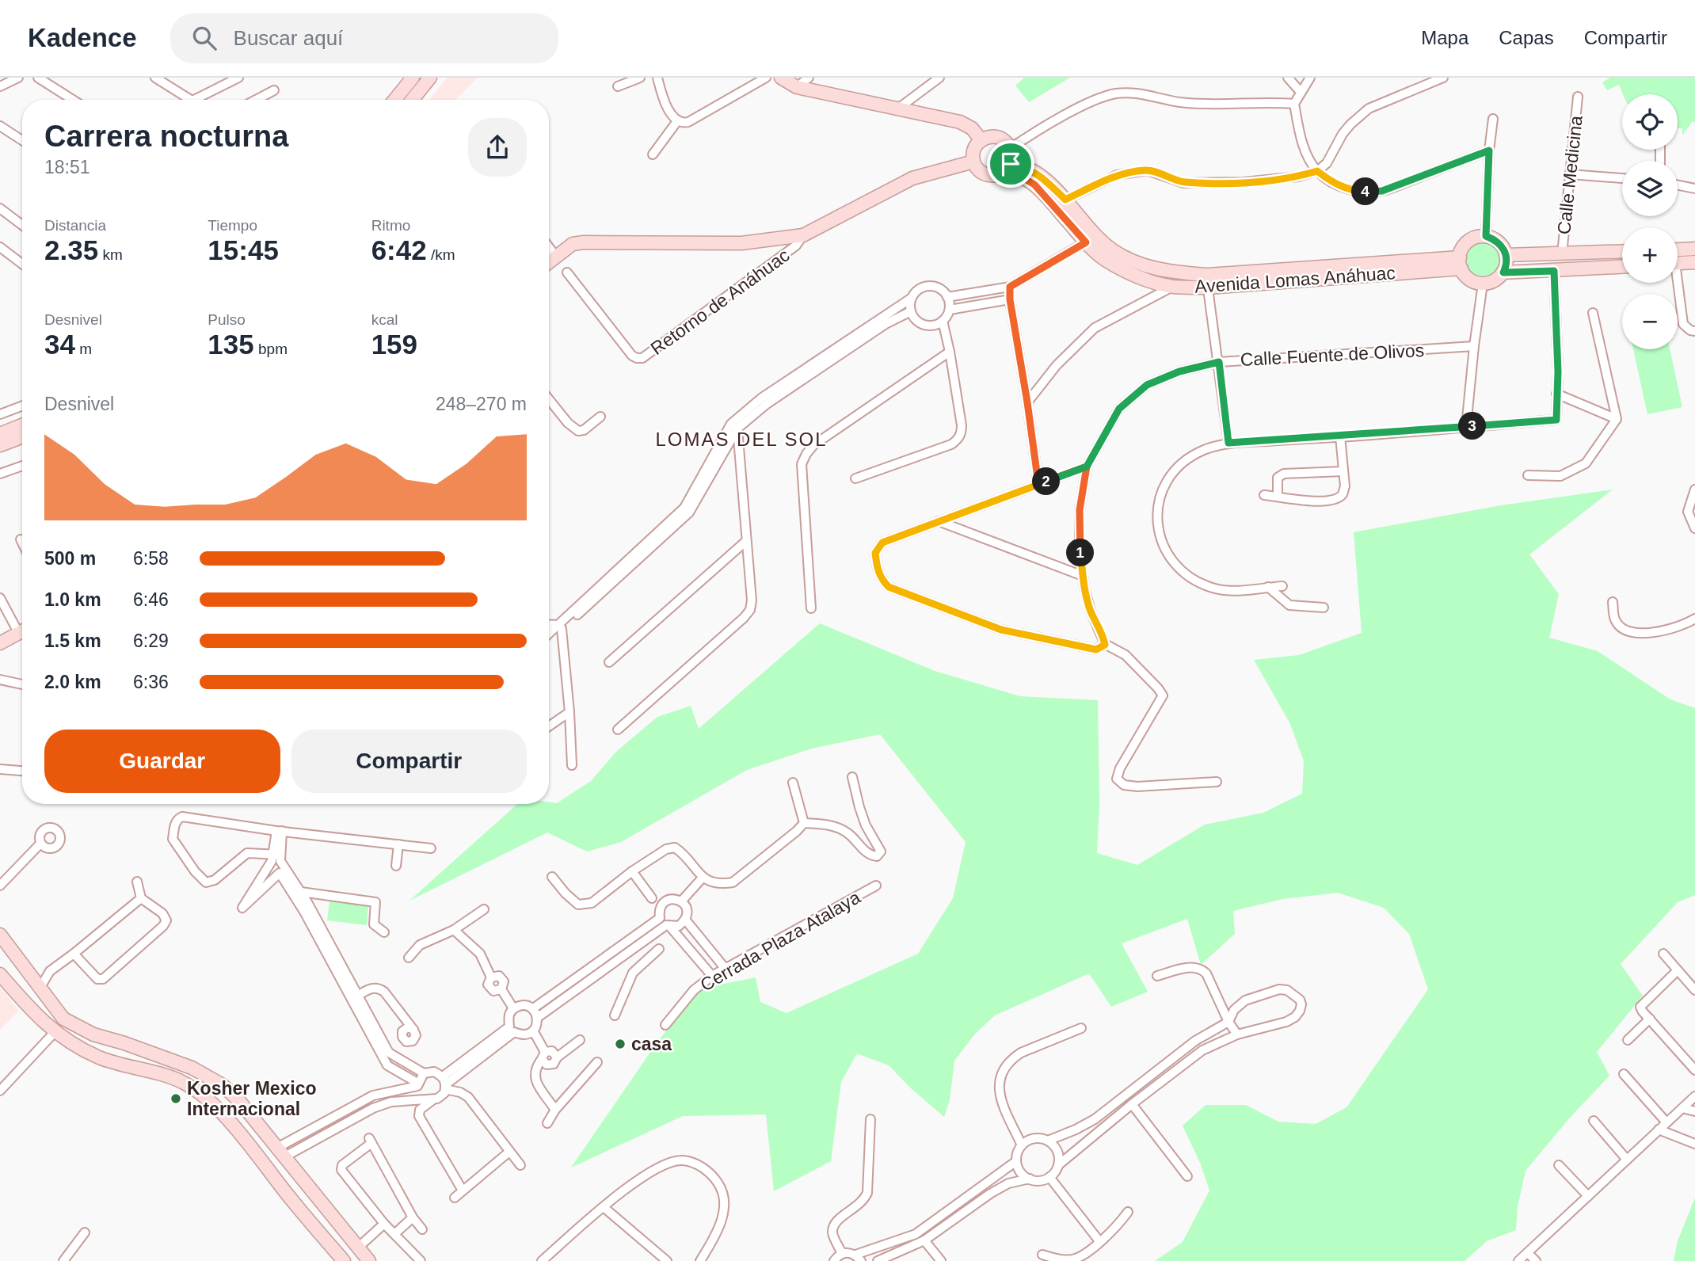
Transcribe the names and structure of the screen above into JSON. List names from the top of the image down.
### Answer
{
  "streets": {
    "main road": ["Avenida Lomas Anáhuac"],
    "street": [
      "Calle Medicina",
      "Retorno de Anáhuac",
      "Calle Fuente de Olivos",
      "Cerrada Plaza Atalaya"
    ]
  },
  "districts": ["LOMAS DEL SOL"],
  "places": ["casa", "Kosher Mexico Internacional"],
  "page": {
    "header": "Kadence",
    "search": "Buscar aquí",
    "nav": ["Mapa", "Capas", "Compartir"],
    "map_buttons": ["+", "−"],
    "heading": ["Carrera nocturna", "18:51"],
    "pins": [
      "4",
      "3",
      "2",
      "1"
    ],
    "stats": [
      ["Distancia", "2.35 km"],
      ["Tiempo", "15:45"],
      ["Ritmo", "6:42 /km"],
      ["Desnivel", "34 m"],
      ["Pulso", "135 bpm"],
      ["kcal", "159"]
    ],
    "chart": ["Desnivel", "248–270 m"],
    "list": [
      {
        "name": "500 m",
        "note": "6:58"
      },
      {
        "name": "1.0 km",
        "note": "6:46"
      },
      {
        "name": "1.5 km",
        "note": "6:29"
      },
      {
        "name": "2.0 km",
        "note": "6:36"
      }
    ],
    "buttons": ["Guardar", "Compartir"]
  }
}
